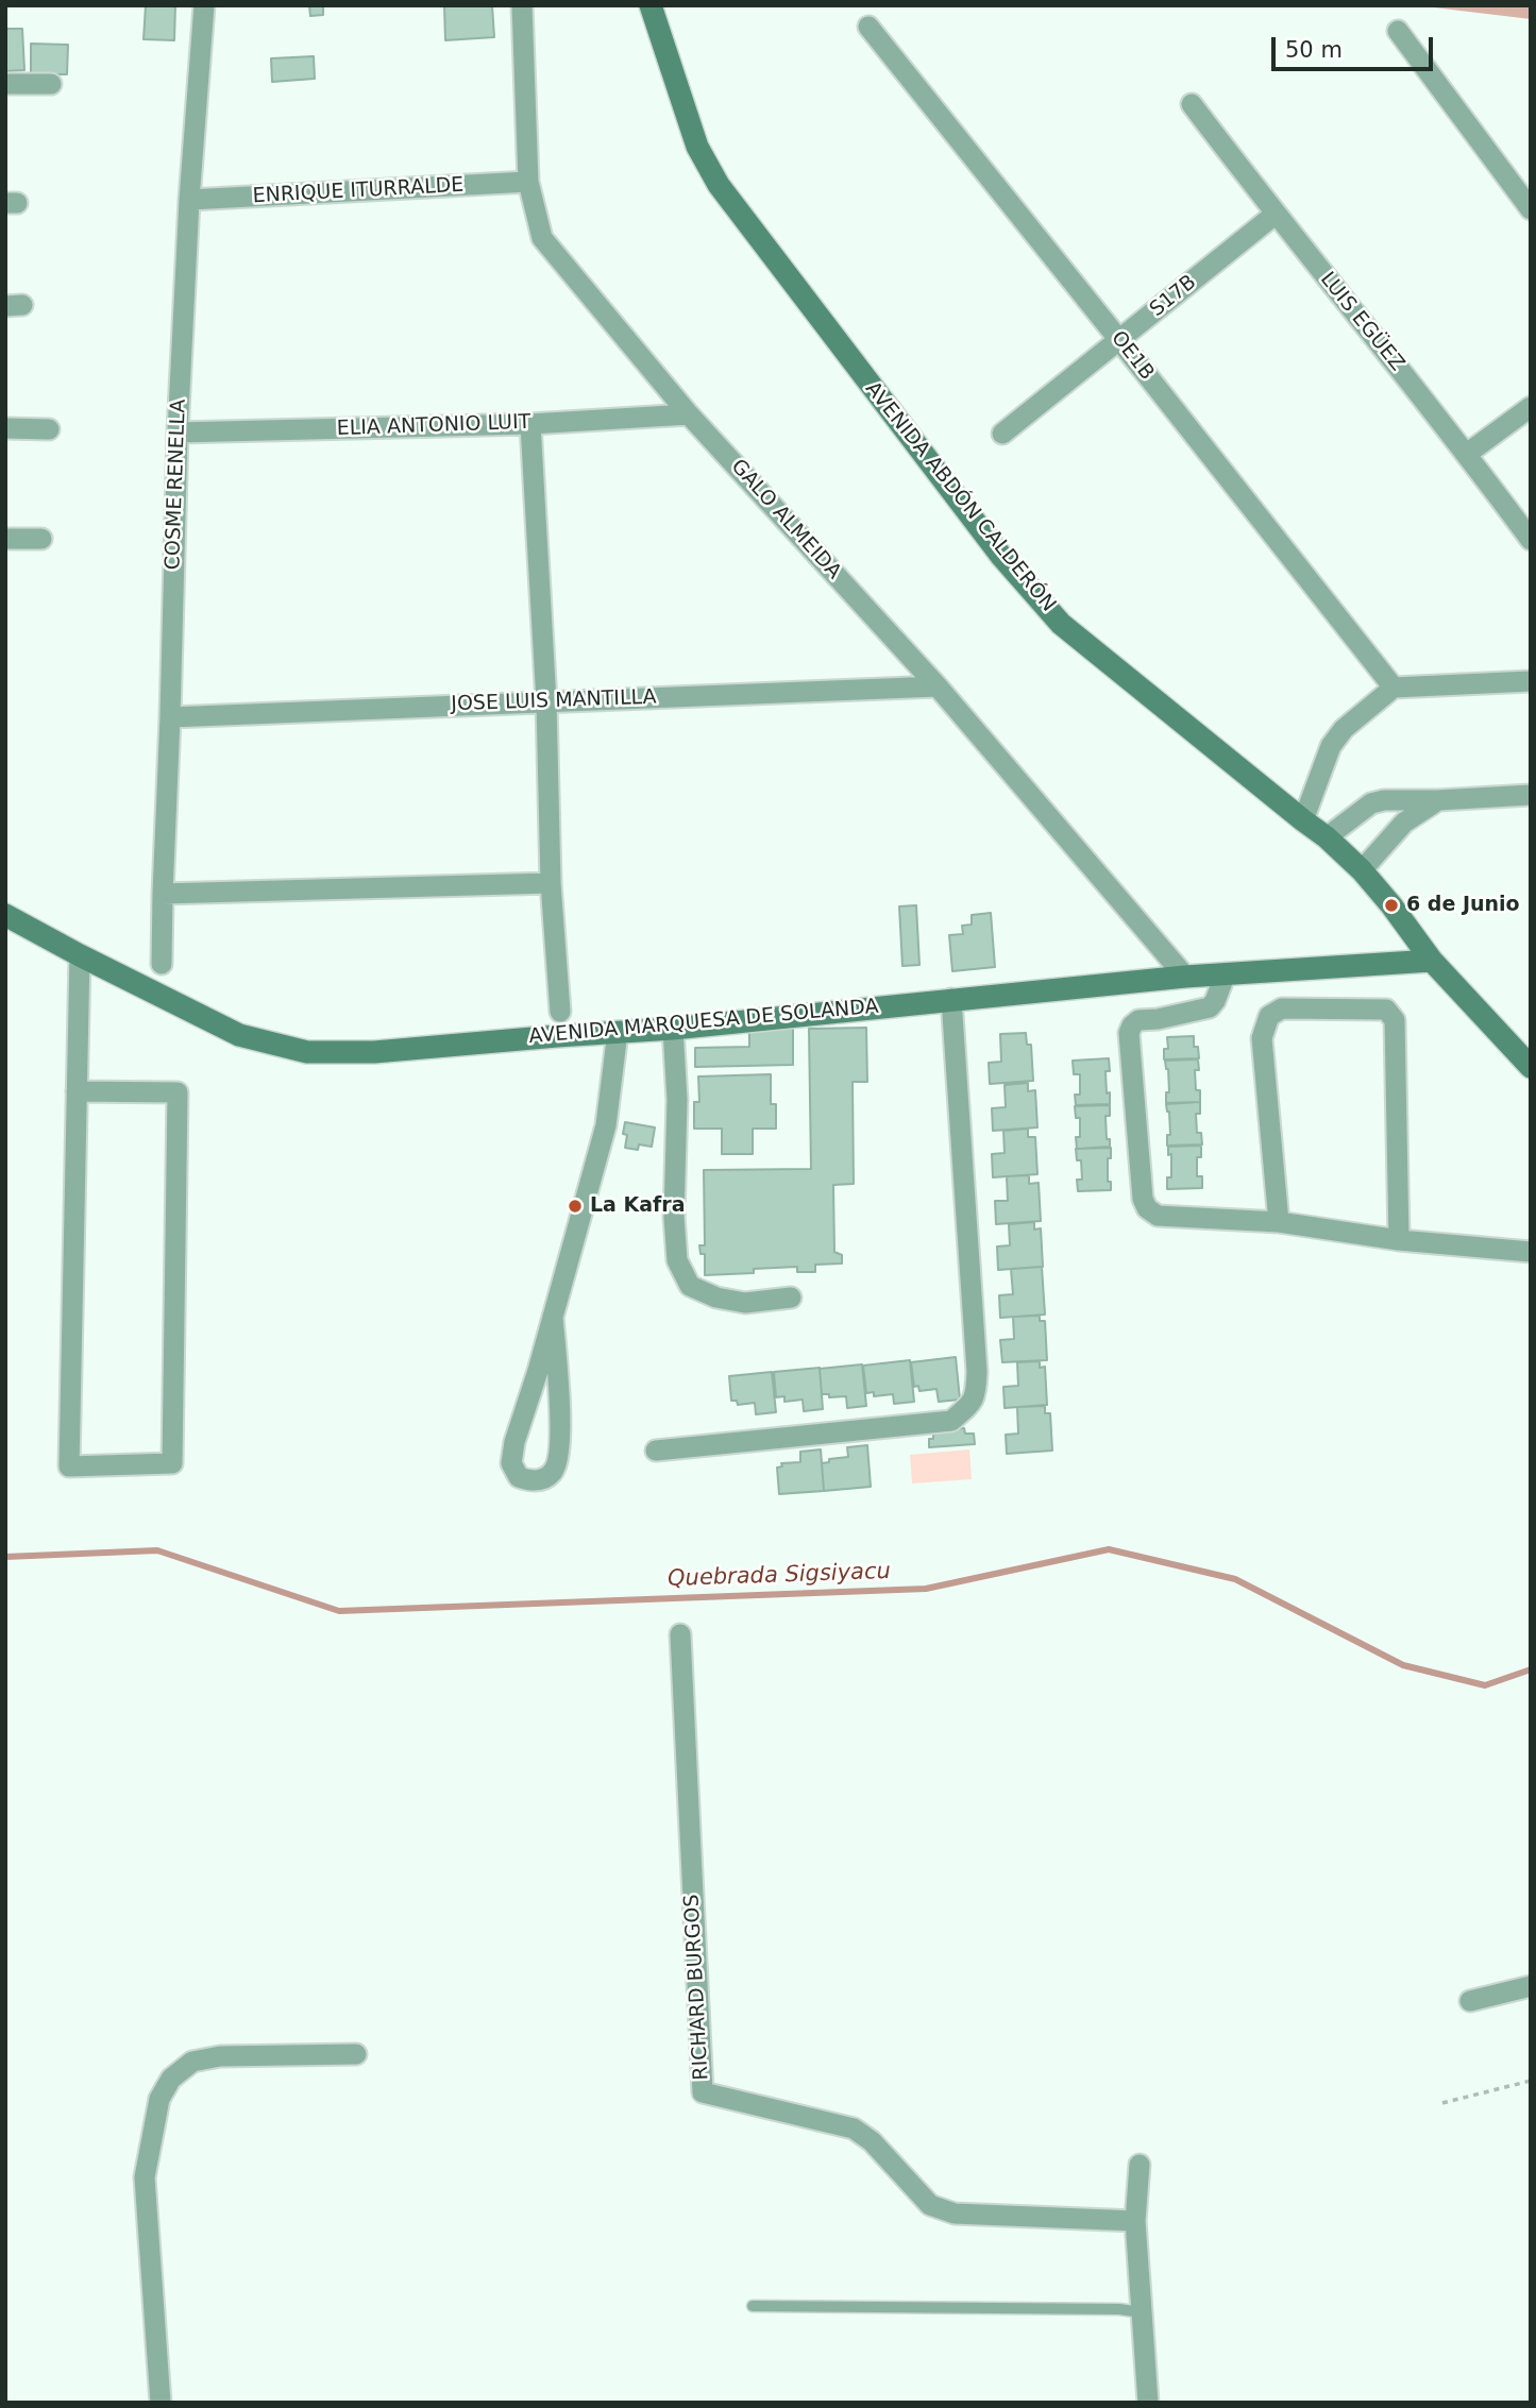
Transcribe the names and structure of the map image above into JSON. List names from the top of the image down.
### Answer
{
  "streets": {
    "street": [
      "ENRIQUE ITURRALDE",
      "S17B",
      "LUIS EGÜEZ",
      "OE1B",
      "ELIA ANTONIO LUIT",
      "COSME RENELLA",
      "AVENIDA ABDÓN CALDERÓN",
      "GALO ALMEIDA",
      "JOSE LUIS MANTILLA",
      "AVENIDA MARQUESA DE SOLANDA",
      "RICHARD BURGOS"
    ]
  },
  "crossings": [
    ["ENRIQUE ITURRALDE", "COSME RENELLA"],
    ["ENRIQUE ITURRALDE", "GALO ALMEIDA"],
    ["S17B", "LUIS EGÜEZ"],
    ["S17B", "OE1B"],
    ["ELIA ANTONIO LUIT", "COSME RENELLA"],
    ["ELIA ANTONIO LUIT", "GALO ALMEIDA"],
    ["COSME RENELLA", "JOSE LUIS MANTILLA"],
    ["AVENIDA ABDÓN CALDERÓN", "AVENIDA MARQUESA DE SOLANDA"],
    ["GALO ALMEIDA", "JOSE LUIS MANTILLA"],
    ["GALO ALMEIDA", "AVENIDA MARQUESA DE SOLANDA"]
  ],
  "water": ["Quebrada Sigsiyacu"],
  "places": ["6 de Junio", "La Kafra"],
  "scale_bar": "50 m"
}
